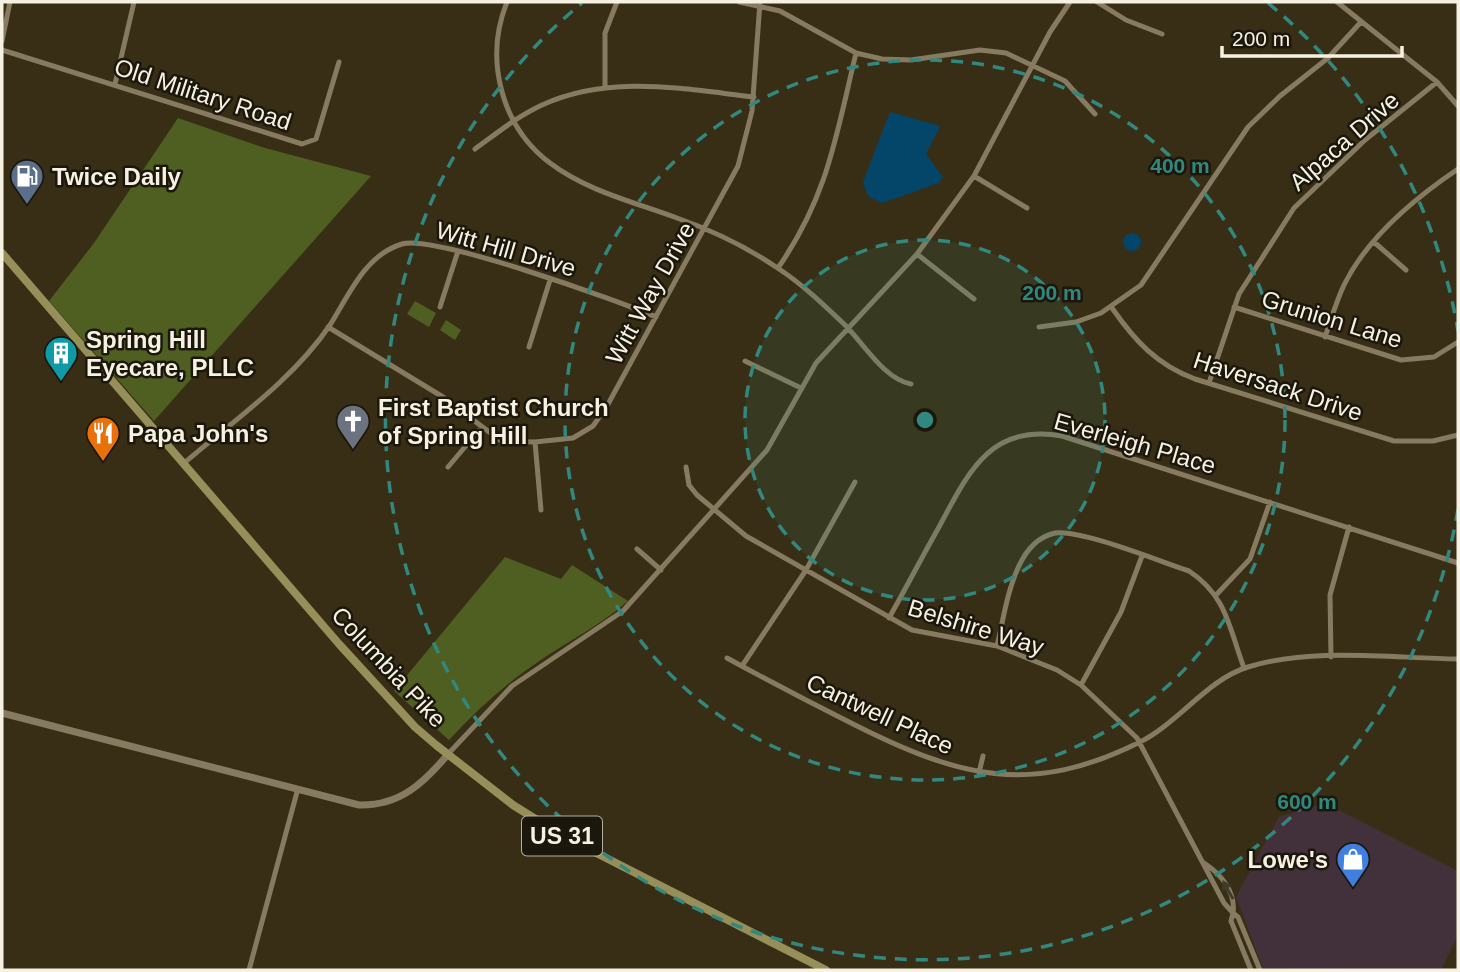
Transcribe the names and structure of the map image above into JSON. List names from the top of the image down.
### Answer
{
  "streets": {
    "main road": ["Columbia Pike", "US 31"],
    "street": [
      "Old Military Road",
      "Alpaca Drive",
      "Witt Hill Drive",
      "Witt Way Drive",
      "Grunion Lane",
      "Haversack Drive",
      "Everleigh Place",
      "Belshire Way",
      "Cantwell Place"
    ]
  },
  "crossings": [
    ["Alpaca Drive", "Grunion Lane"],
    ["Alpaca Drive", "Haversack Drive"],
    ["Witt Hill Drive", "Witt Way Drive"],
    ["Witt Hill Drive", "Columbia Pike"],
    ["Witt Hill Drive", "US 31"],
    ["Everleigh Place", "Belshire Way"],
    ["Belshire Way", "Cantwell Place"],
    ["Columbia Pike", "US 31"]
  ],
  "places": {
    "fuel station": ["Twice Daily"],
    "building": ["Spring Hill Eyecare, PLLC"],
    "church": ["First Baptist Church of Spring Hill"],
    "restaurant": ["Papa John's"],
    "shop": ["Lowe's"]
  },
  "scale_bar": "200 m",
  "rings": ["400 m", "200 m", "600 m"]
}
